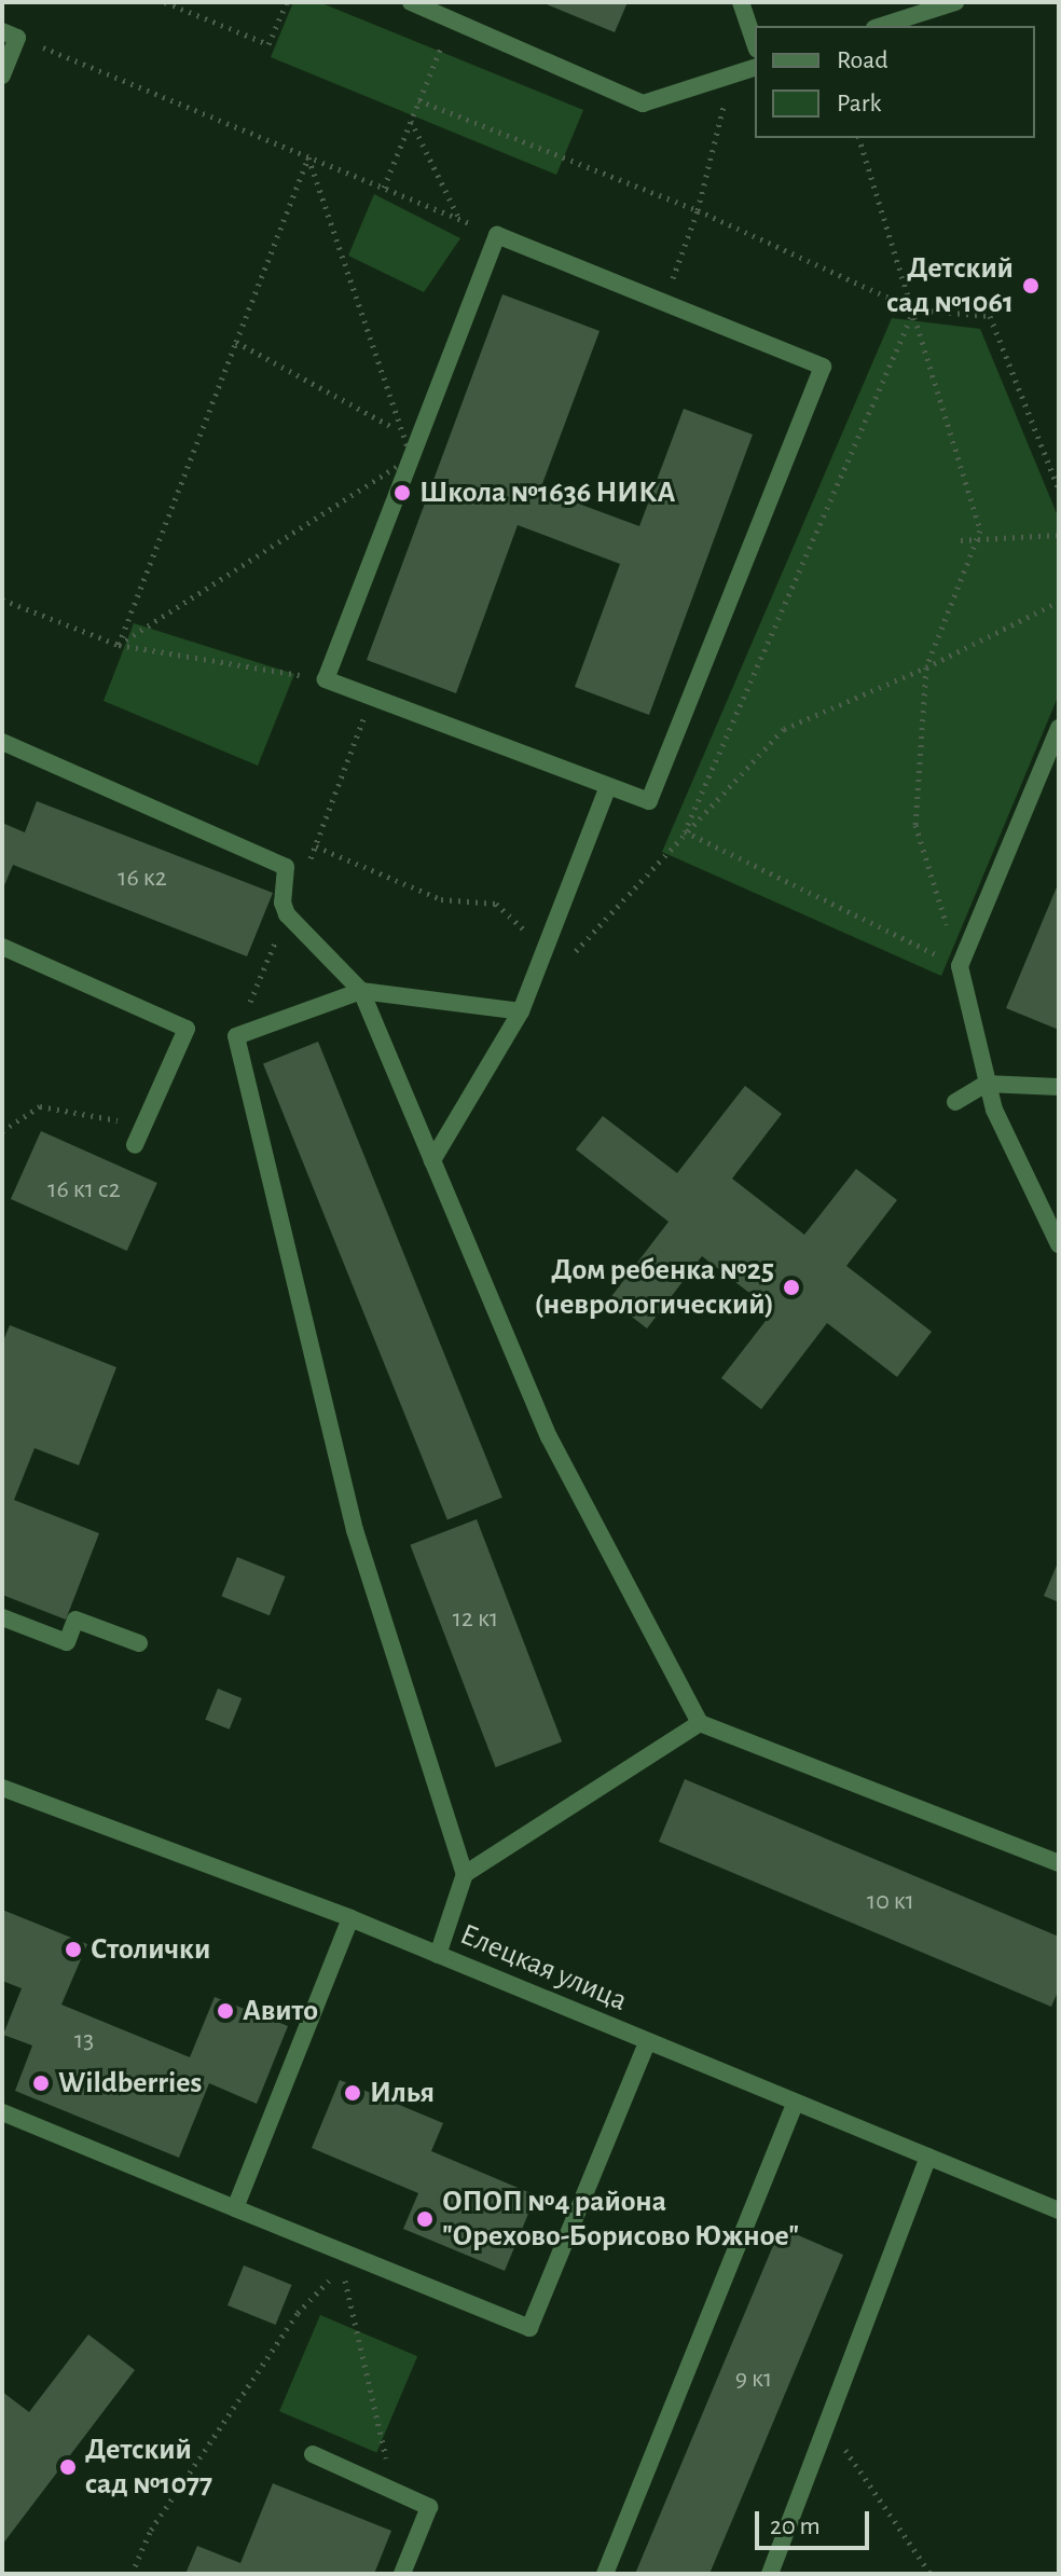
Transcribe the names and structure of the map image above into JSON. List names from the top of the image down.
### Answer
{
  "streets": {
    "street": ["Елецкая улица"]
  },
  "places": [
    "Детский сад №1061",
    "Школа №1636 НИКА",
    "Дом ребенка №25 (неврологический)",
    "Столички",
    "Авито",
    "Wildberries",
    "Илья",
    "ОПОП №4 района \"Орехово-Борисово Южное\"",
    "Детский сад №1077"
  ],
  "house_numbers": [
    "16 к2",
    "16 к1 с2",
    "12 к1",
    "10 к1",
    "13",
    "9 к1"
  ],
  "legend": ["Road", "Park"],
  "scale_bar": "20 m"
}
